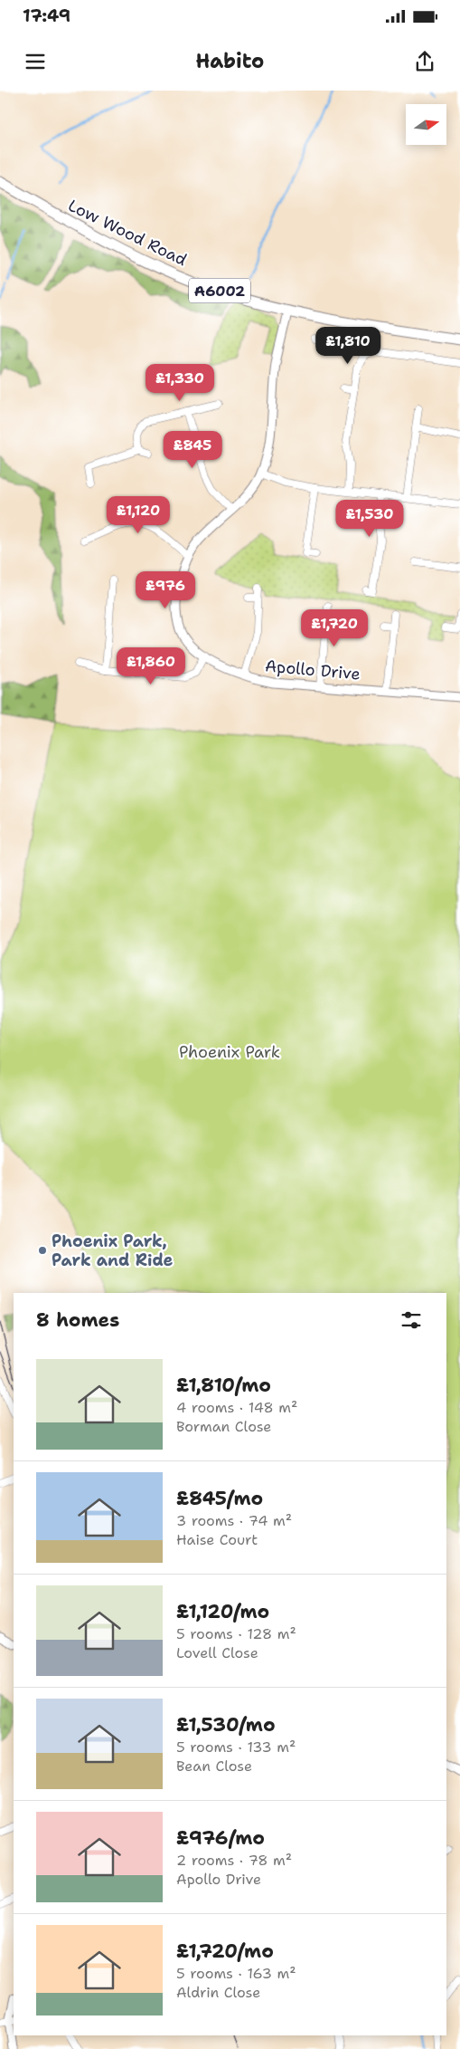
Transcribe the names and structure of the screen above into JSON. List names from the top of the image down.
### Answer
{
  "streets": {
    "main road": ["Low Wood Road", "A6002"],
    "street": ["Apollo Drive"]
  },
  "crossings": [
    ["Low Wood Road", "Apollo Drive"]
  ],
  "parks": ["Phoenix Park"],
  "places": ["Phoenix Park, Park and Ride"],
  "north": "right",
  "page": {
    "status": "17:49",
    "header": "Habito",
    "price": [
      "£1,810",
      "£1,330",
      "£845",
      "£1,120",
      "£1,530",
      "£976",
      "£1,720",
      "£1,860"
    ],
    "heading": "8 homes",
    "list": [
      {
        "name": "£1,810/mo",
        "note": "4 rooms · 148 m² · Borman Close"
      },
      {
        "name": "£845/mo",
        "note": "3 rooms · 74 m² · Haise Court"
      },
      {
        "name": "£1,120/mo",
        "note": "5 rooms · 128 m² · Lovell Close"
      },
      {
        "name": "£1,530/mo",
        "note": "5 rooms · 133 m² · Bean Close"
      },
      {
        "name": "£976/mo",
        "note": "2 rooms · 78 m² · Apollo Drive"
      },
      {
        "name": "£1,720/mo",
        "note": "5 rooms · 163 m² · Aldrin Close"
      }
    ]
  }
}
